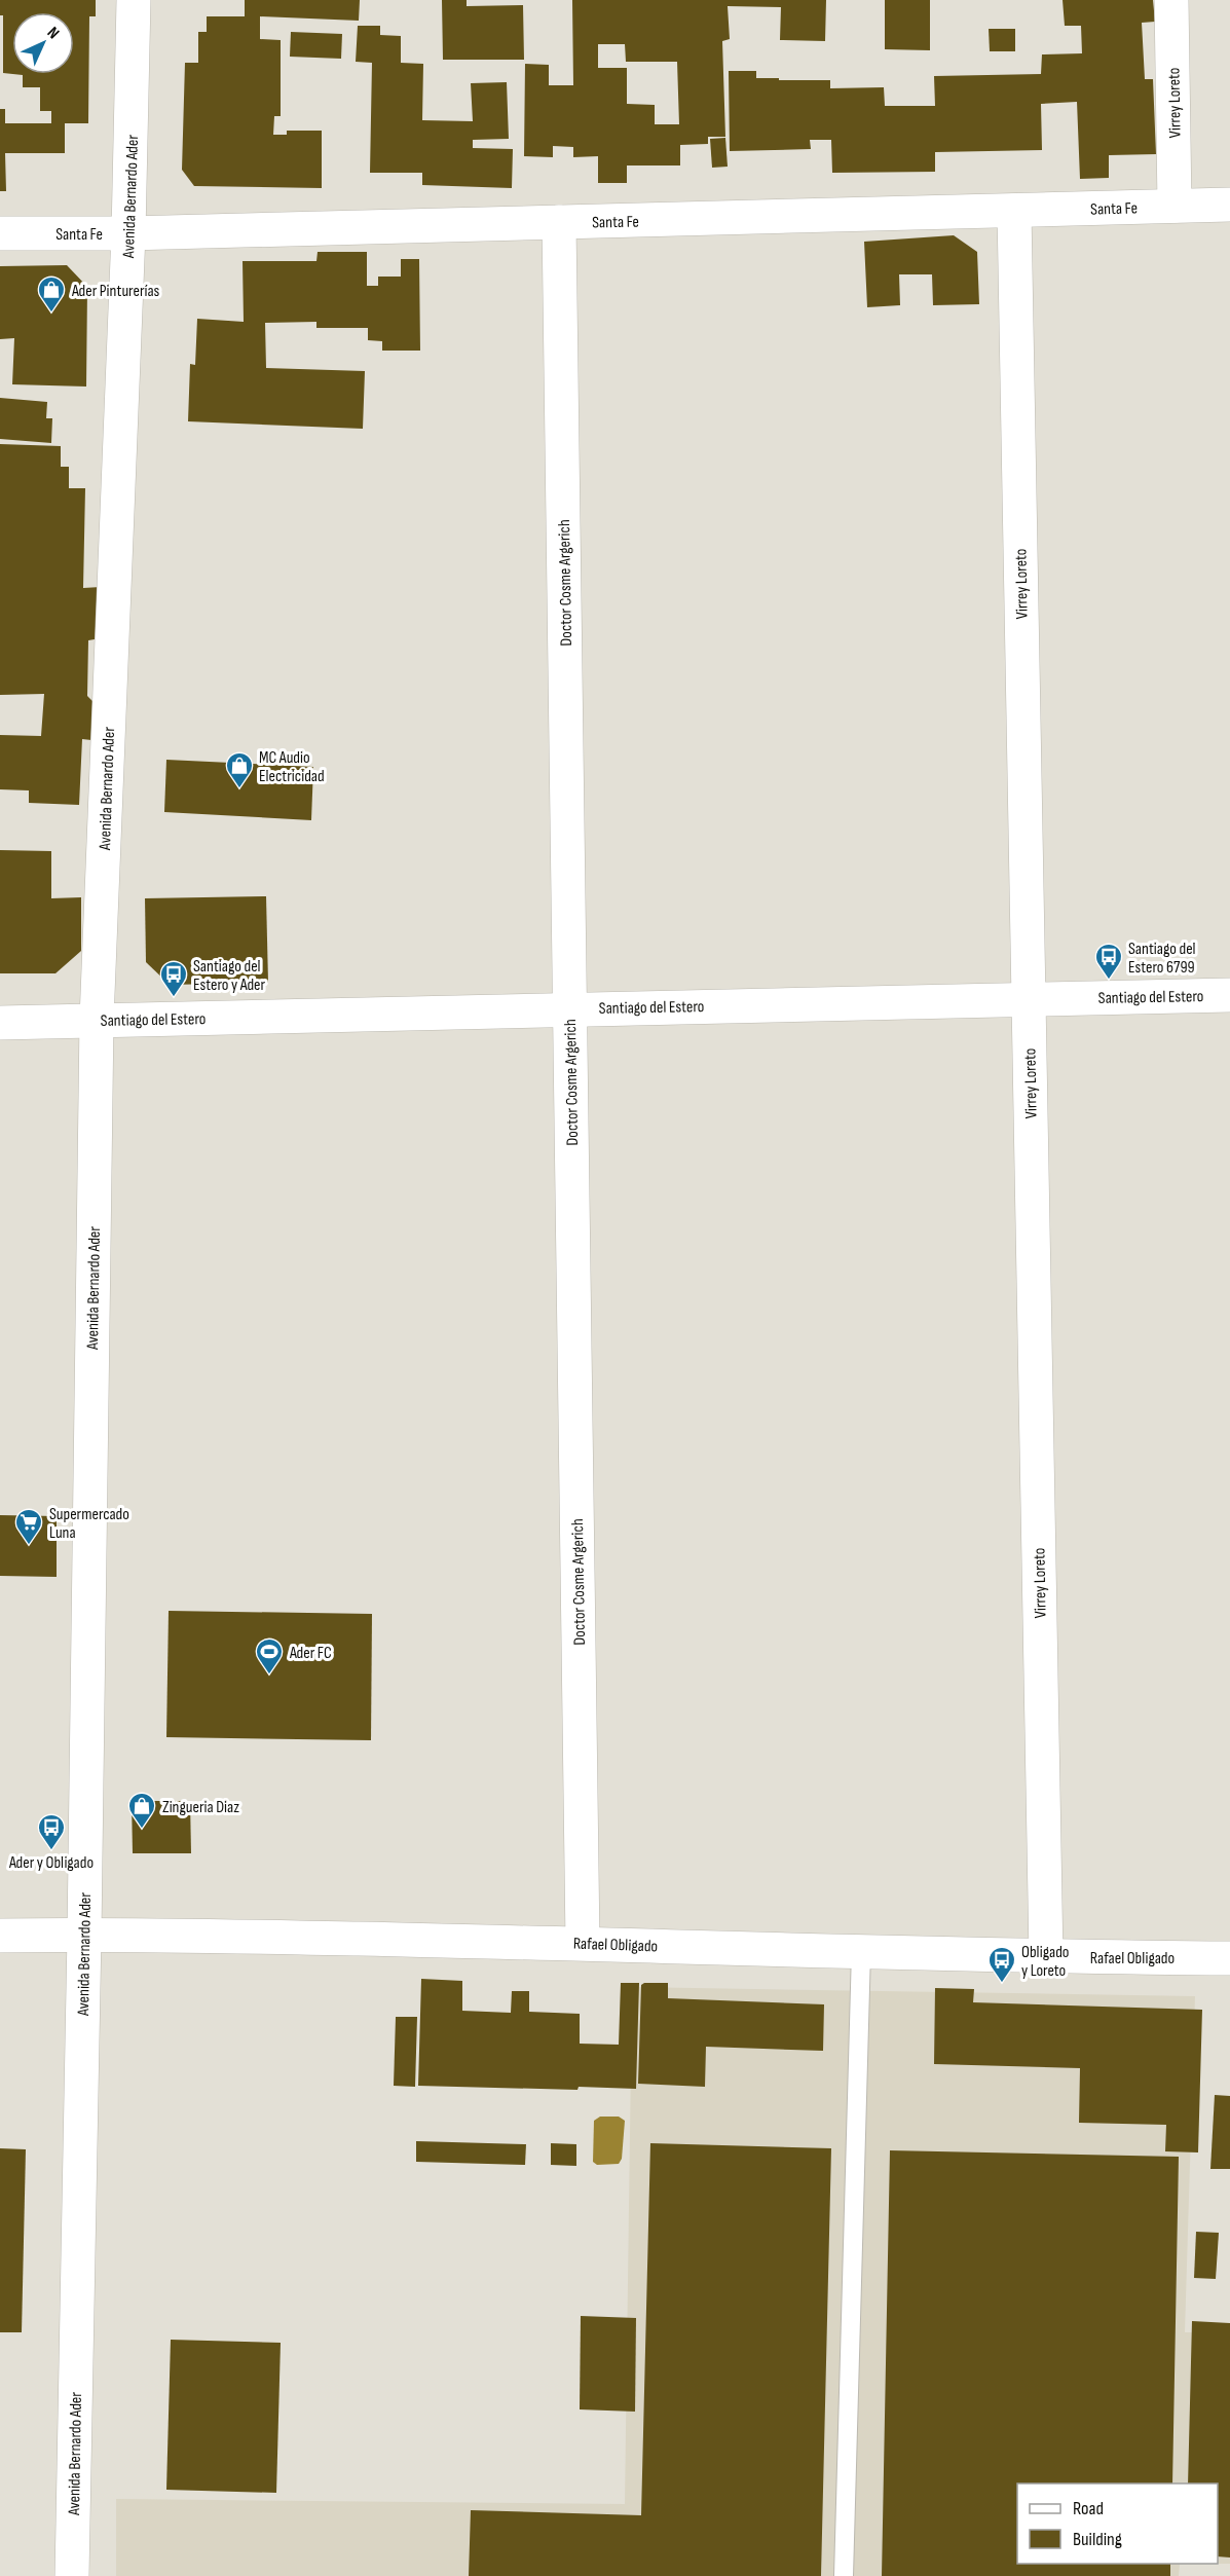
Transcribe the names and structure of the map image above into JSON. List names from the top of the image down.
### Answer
{
  "streets": {
    "street": [
      "Virrey Loreto",
      "Avenida Bernardo Ader",
      "Santa Fe",
      "Doctor Cosme Argerich",
      "Santiago del Estero",
      "Rafael Obligado"
    ]
  },
  "crossings": [
    ["Virrey Loreto", "Santa Fe"],
    ["Virrey Loreto", "Santiago del Estero"],
    ["Virrey Loreto", "Rafael Obligado"],
    ["Avenida Bernardo Ader", "Santa Fe"],
    ["Avenida Bernardo Ader", "Santiago del Estero"],
    ["Avenida Bernardo Ader", "Rafael Obligado"],
    ["Santa Fe", "Doctor Cosme Argerich"],
    ["Doctor Cosme Argerich", "Santiago del Estero"],
    ["Doctor Cosme Argerich", "Rafael Obligado"]
  ],
  "places": {
    "shop": ["Ader Pinturerías", "MC Audio Electricidad", "Zingueria Diaz"],
    "bus stop": [
      "Santiago del Estero 6799",
      "Santiago del Estero y Ader",
      "Ader y Obligado",
      "Obligado y Loreto"
    ],
    "supermarket": ["Supermercado Luna"],
    "sports": ["Ader FC"]
  },
  "legend": ["Road", "Building"],
  "north": "top right"
}
